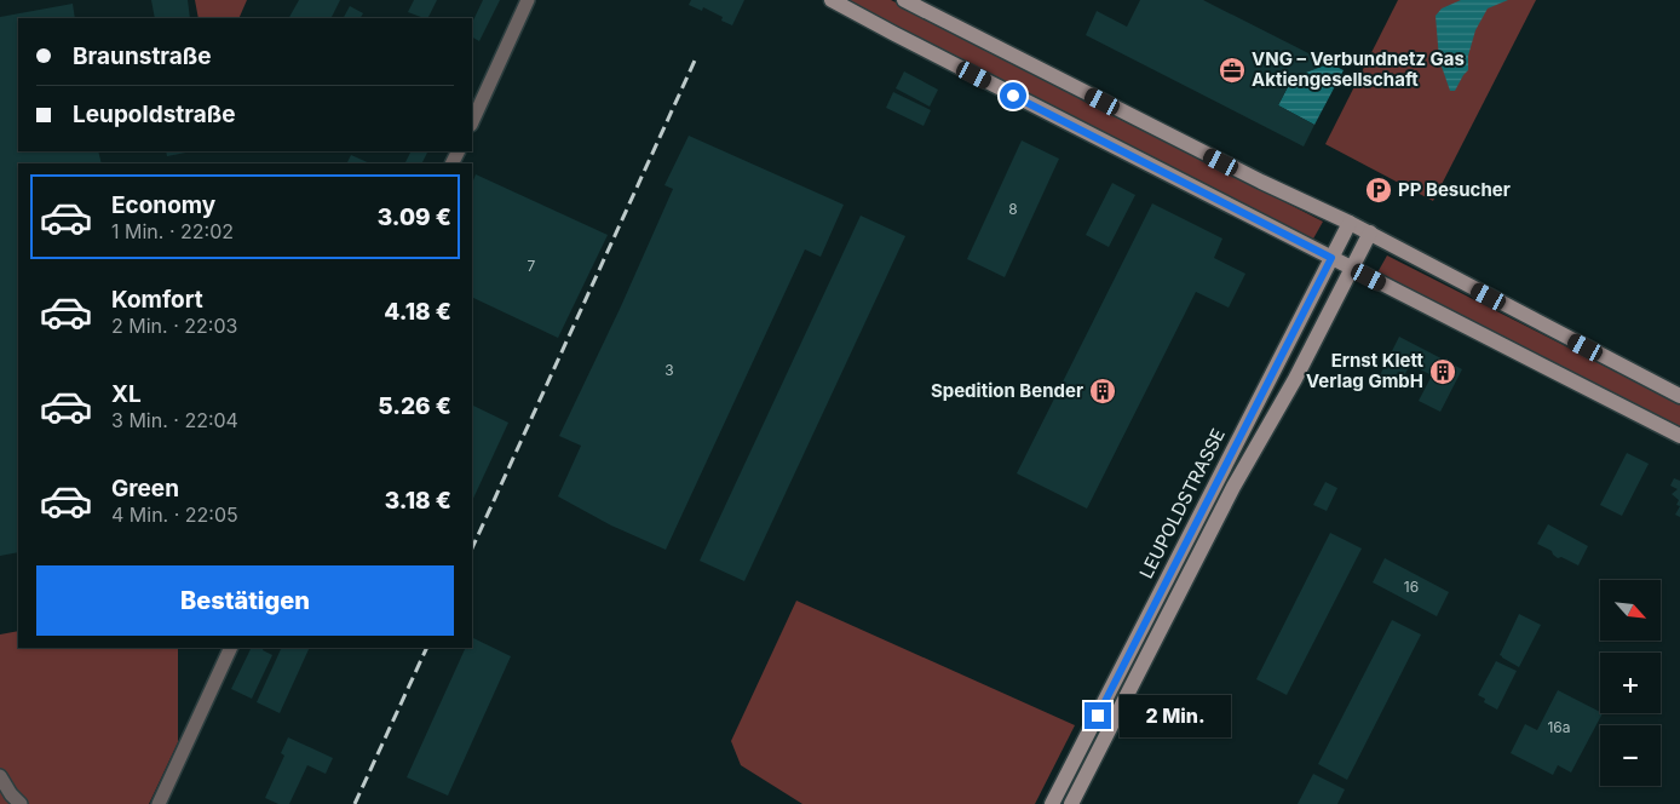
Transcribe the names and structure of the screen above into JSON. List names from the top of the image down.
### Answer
{
  "streets": {
    "main road": ["LEUPOLDSTRASSE"]
  },
  "places": {
    "office": ["VNG – Verbundnetz Gas Aktiengesellschaft"],
    "parking": ["PP Besucher"],
    "building": ["Ernst Klett Verlag GmbH", "Spedition Bender"]
  },
  "house_numbers": [
    "8",
    "7",
    "3",
    "16",
    "16a"
  ],
  "north": "bottom right",
  "page": {
    "banner": ["Braunstraße", "Leupoldstraße"],
    "list": [
      {
        "name": "Economy",
        "note": "1 Min. · 22:02",
        "value": "3.09 €"
      },
      {
        "name": "Komfort",
        "note": "2 Min. · 22:03",
        "value": "4.18 €"
      },
      {
        "name": "XL",
        "note": "3 Min. · 22:04",
        "value": "5.26 €"
      },
      {
        "name": "Green",
        "note": "4 Min. · 22:05",
        "value": "3.18 €"
      }
    ],
    "buttons": "Bestätigen",
    "map_buttons": ["+", "−"],
    "bubble": "2 Min."
  }
}
